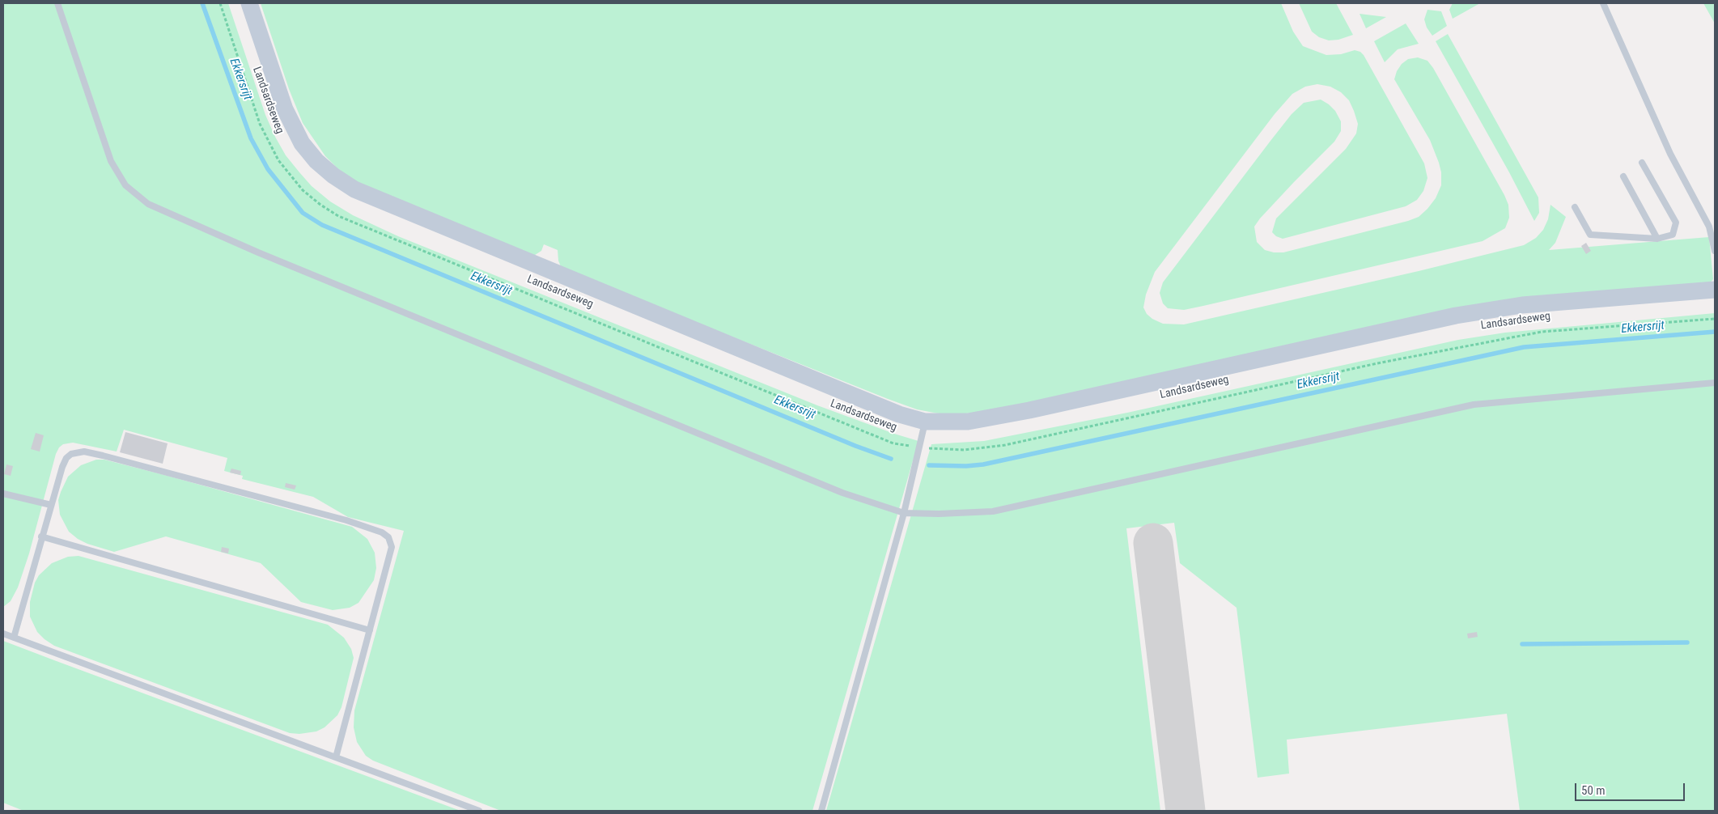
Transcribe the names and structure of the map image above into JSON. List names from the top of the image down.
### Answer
{
  "streets": {
    "street": ["Landsardseweg"]
  },
  "water": ["Ekkersrijt"],
  "scale_bar": "50 m"
}
